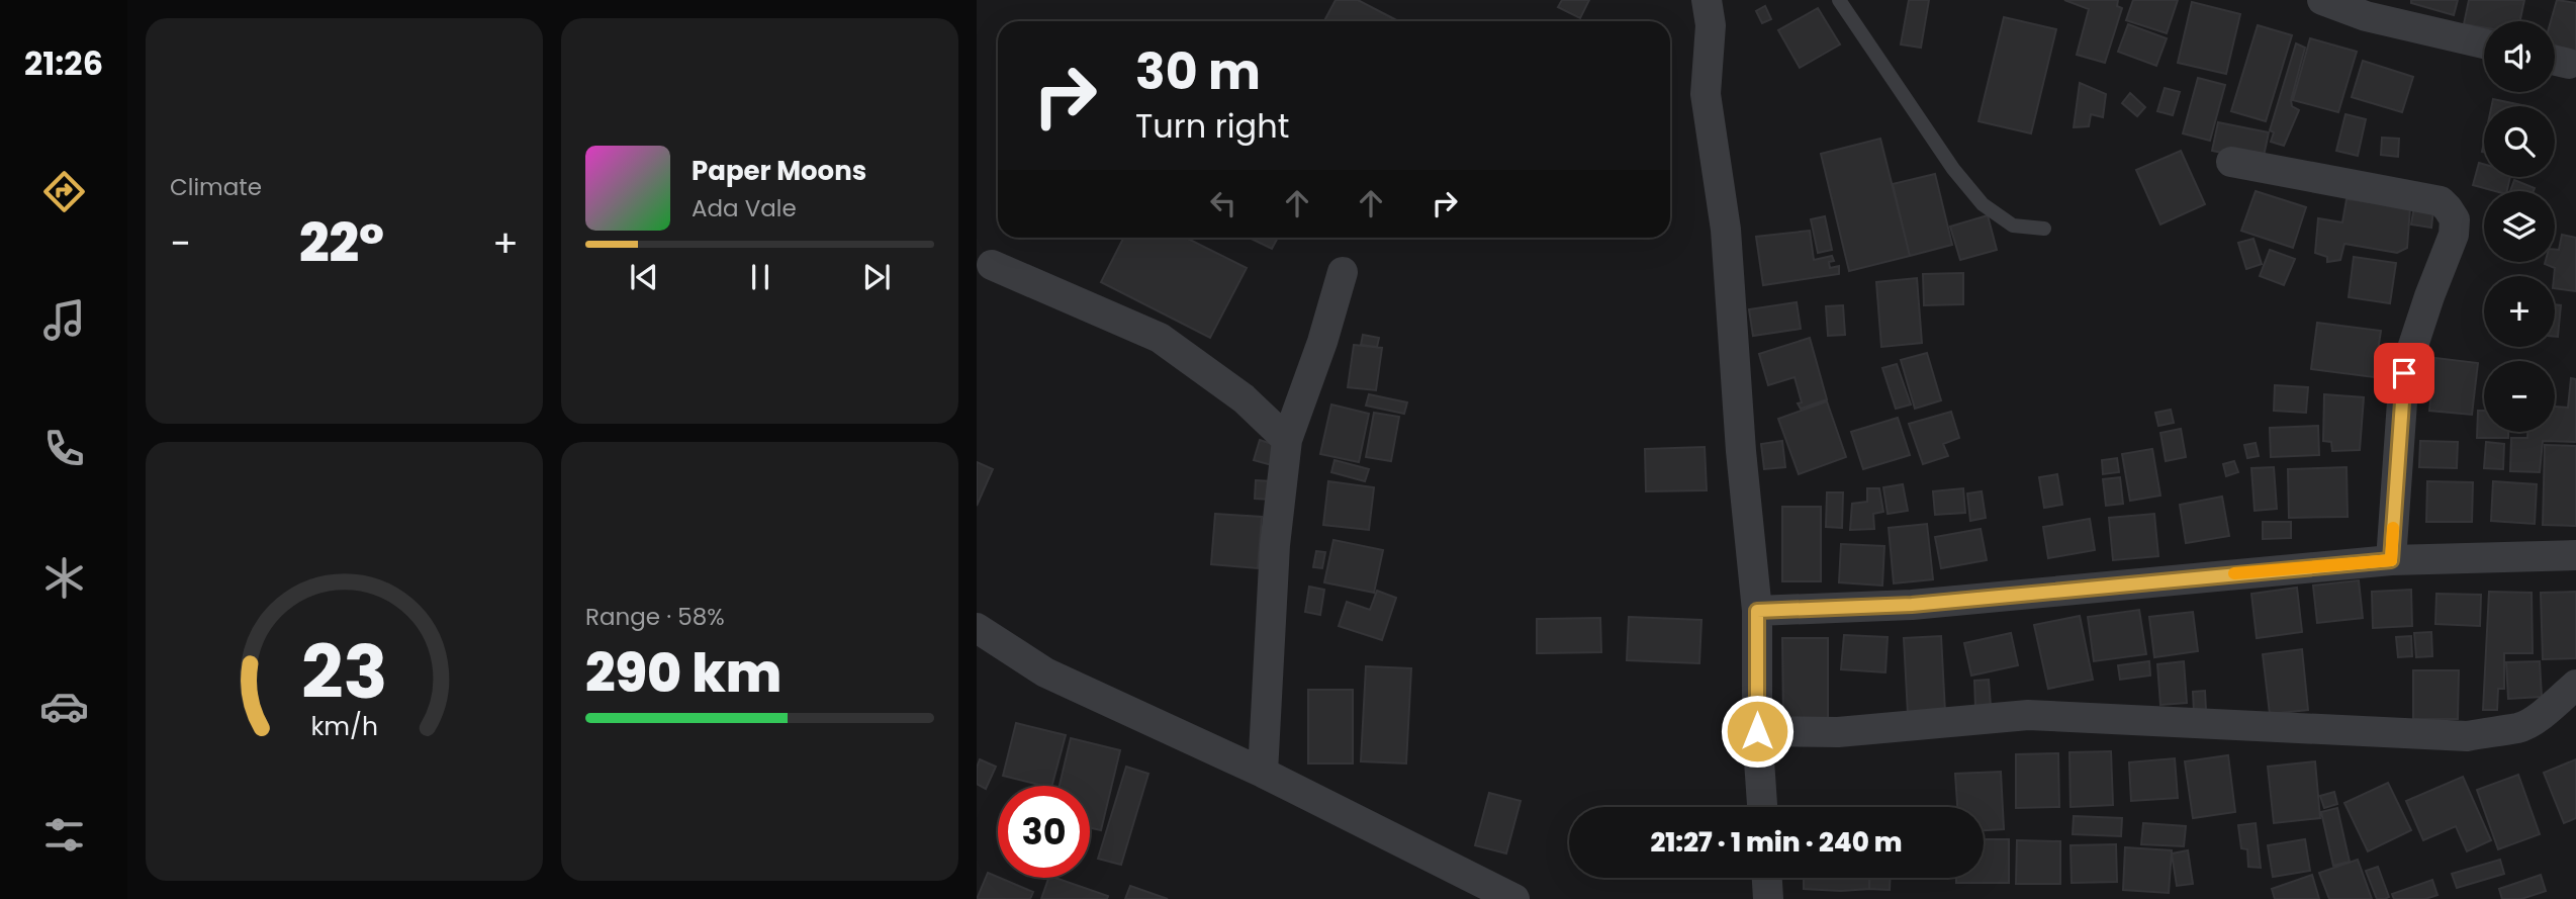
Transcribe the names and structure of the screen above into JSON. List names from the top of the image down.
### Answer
{
  "page": {
    "tabs": "21:26",
    "tile": [
      "Climate",
      ["Range · 58%", "290 km"]
    ],
    "map_buttons": ["+", "−"],
    "turn": ["30 m", "Turn right"],
    "song": ["Paper Moons", "Ada Vale"],
    "heat": ["−", "22°", "+"],
    "limit": "30",
    "trip": "21:27 · 1 min · 240 m",
    "gauge": ["23", "km/h"]
  }
}
